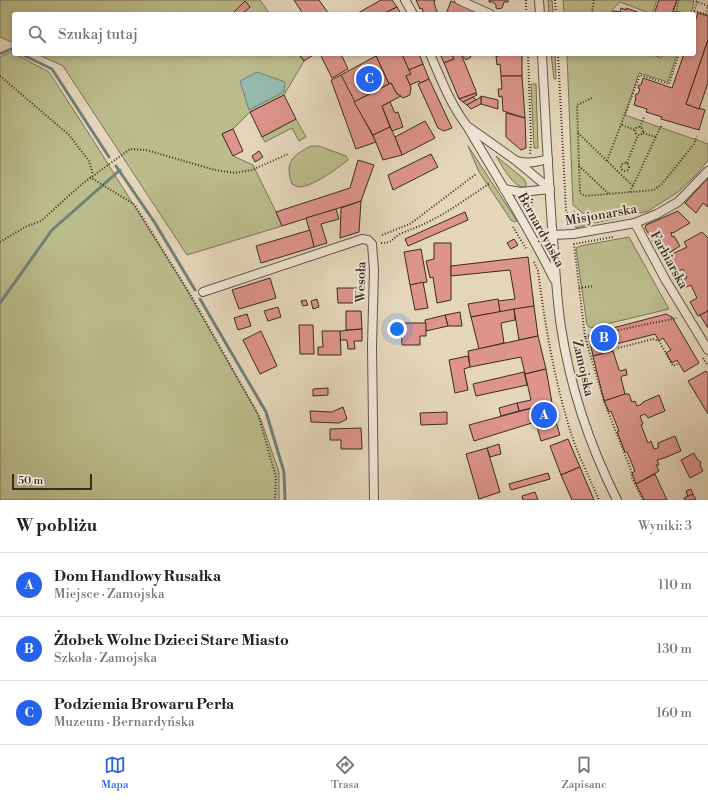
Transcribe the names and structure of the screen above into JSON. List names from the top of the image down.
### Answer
{
  "streets": {
    "street": [
      "Misjonarska",
      "Bernardyńska",
      "Farbiarska",
      "Wesoła",
      "Zamojska"
    ]
  },
  "crossings": [
    ["Misjonarska", "Farbiarska"],
    ["Misjonarska", "Zamojska"],
    ["Bernardyńska", "Zamojska"]
  ],
  "scale_bar": "50 m",
  "page": {
    "search": "Szukaj tutaj",
    "pins": ["C", "B", "A"],
    "scale": "50 m",
    "heading": ["W pobliżu", "Wyniki: 3"],
    "list": [
      {
        "mark": "A",
        "name": "Dom Handlowy Rusałka",
        "note": "Miejsce · Zamojska",
        "value": "110 m"
      },
      {
        "mark": "B",
        "name": "Żłobek Wolne Dzieci Stare Miasto",
        "note": "Szkoła · Zamojska",
        "value": "130 m"
      },
      {
        "mark": "C",
        "name": "Podziemia Browaru Perła",
        "note": "Muzeum · Bernardyńska",
        "value": "160 m"
      }
    ],
    "nav": ["Mapa", "Trasa", "Zapisane"]
  }
}
